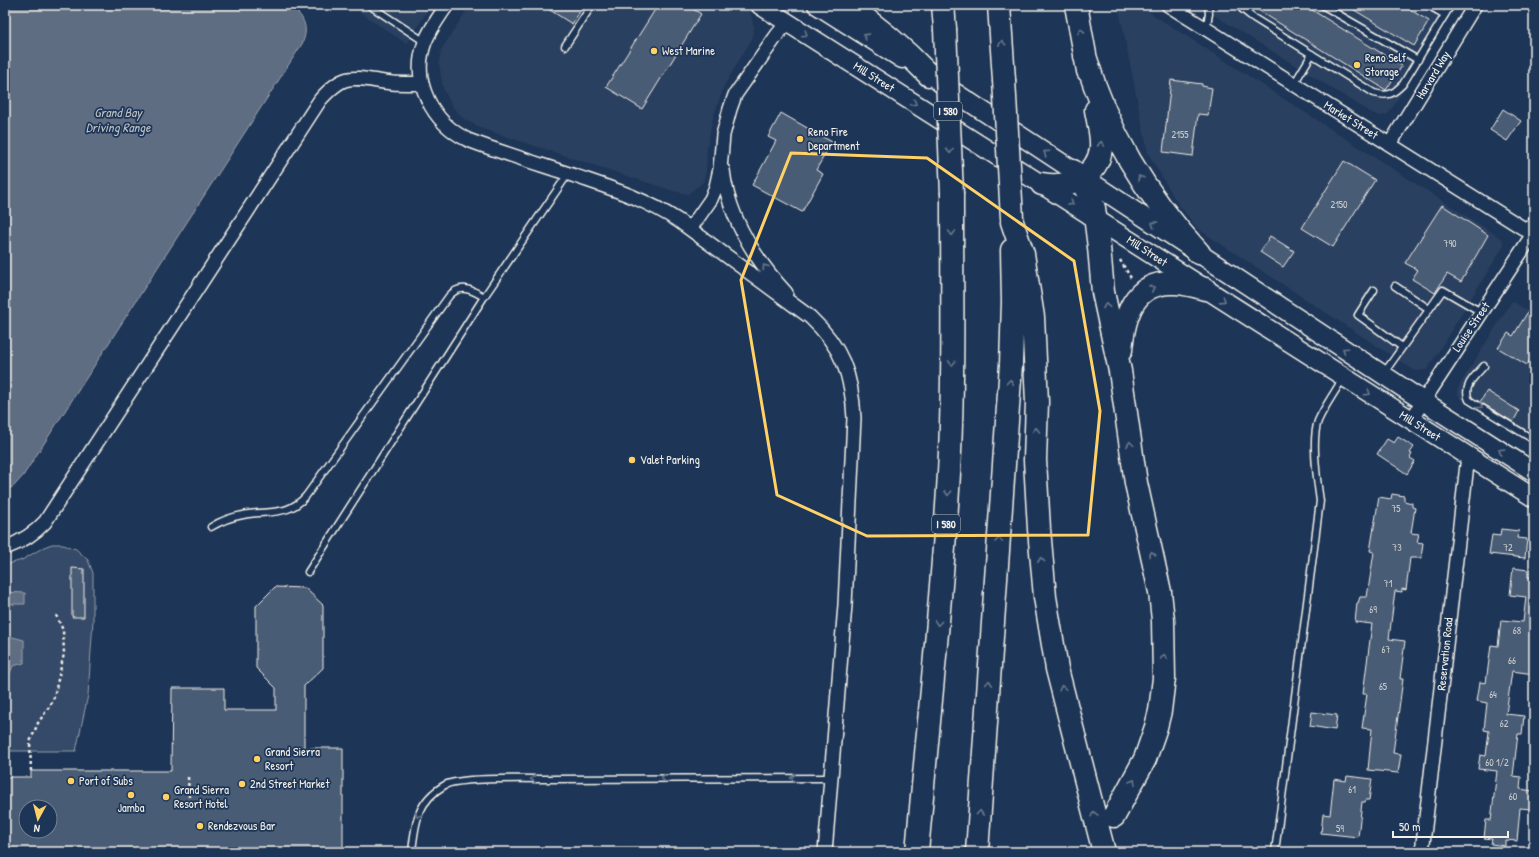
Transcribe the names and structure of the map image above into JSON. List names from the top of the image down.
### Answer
{
  "streets": {
    "highway": ["I 580"],
    "main road": ["Mill Street"],
    "street": [
      "Harvard Way",
      "Market Street",
      "Louise Street",
      "Reservation Road"
    ]
  },
  "crossings": [
    ["Harvard Way", "Market Street"],
    ["Mill Street", "Louise Street"],
    ["Mill Street", "Reservation Road"],
    ["Market Street", "Louise Street"]
  ],
  "water": ["Grand Bay Driving Range"],
  "places": [
    "West Marine",
    "Reno Self Storage",
    "Reno Fire Department",
    "Valet Parking",
    "Grand Sierra Resort",
    "Port of Subs",
    "2nd Street Market",
    "Jamba",
    "Grand Sierra Resort Hotel",
    "Rendezvous Bar"
  ],
  "house_numbers": [
    "2155",
    "2150",
    "790",
    "75",
    "73",
    "72",
    "71",
    "69",
    "68",
    "67",
    "66",
    "65",
    "64",
    "62",
    "60 1/2",
    "61",
    "60",
    "59"
  ],
  "scale_bar": "50 m",
  "north": "bottom"
}
